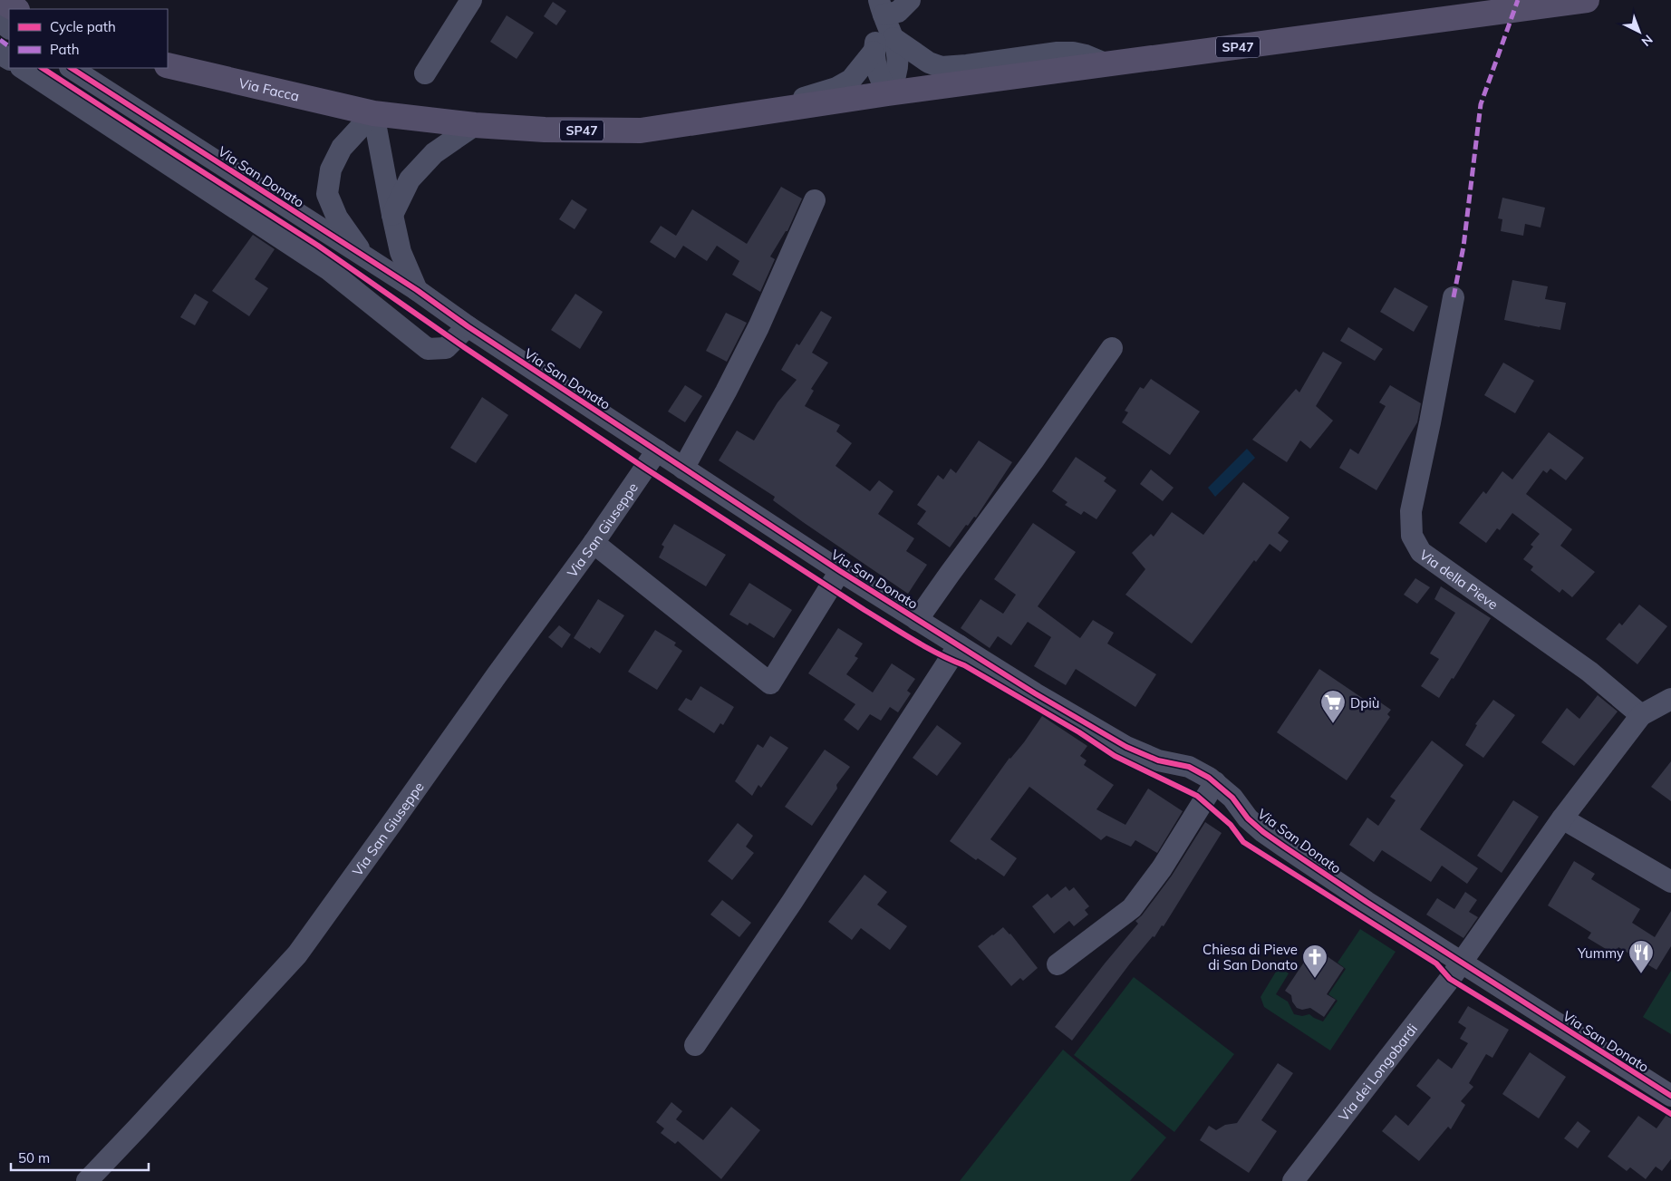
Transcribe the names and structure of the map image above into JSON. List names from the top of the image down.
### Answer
{
  "streets": {
    "main road": ["SP47", "Via Facca"],
    "street": [
      "Via San Donato",
      "Via San Giuseppe",
      "Via della Pieve",
      "Via dei Longobardi"
    ]
  },
  "crossings": [
    ["SP47", "Via Facca"],
    ["SP47", "Via San Donato"],
    ["Via Facca", "Via San Donato"],
    ["Via San Donato", "Via San Giuseppe"],
    ["Via San Donato", "Via dei Longobardi"]
  ],
  "places": {
    "supermarket": ["Dpiù"],
    "restaurant": ["Yummy"],
    "church": ["Chiesa di Pieve di San Donato"]
  },
  "legend": ["Cycle path", "Path"],
  "scale_bar": "50 m",
  "north": "bottom right"
}
